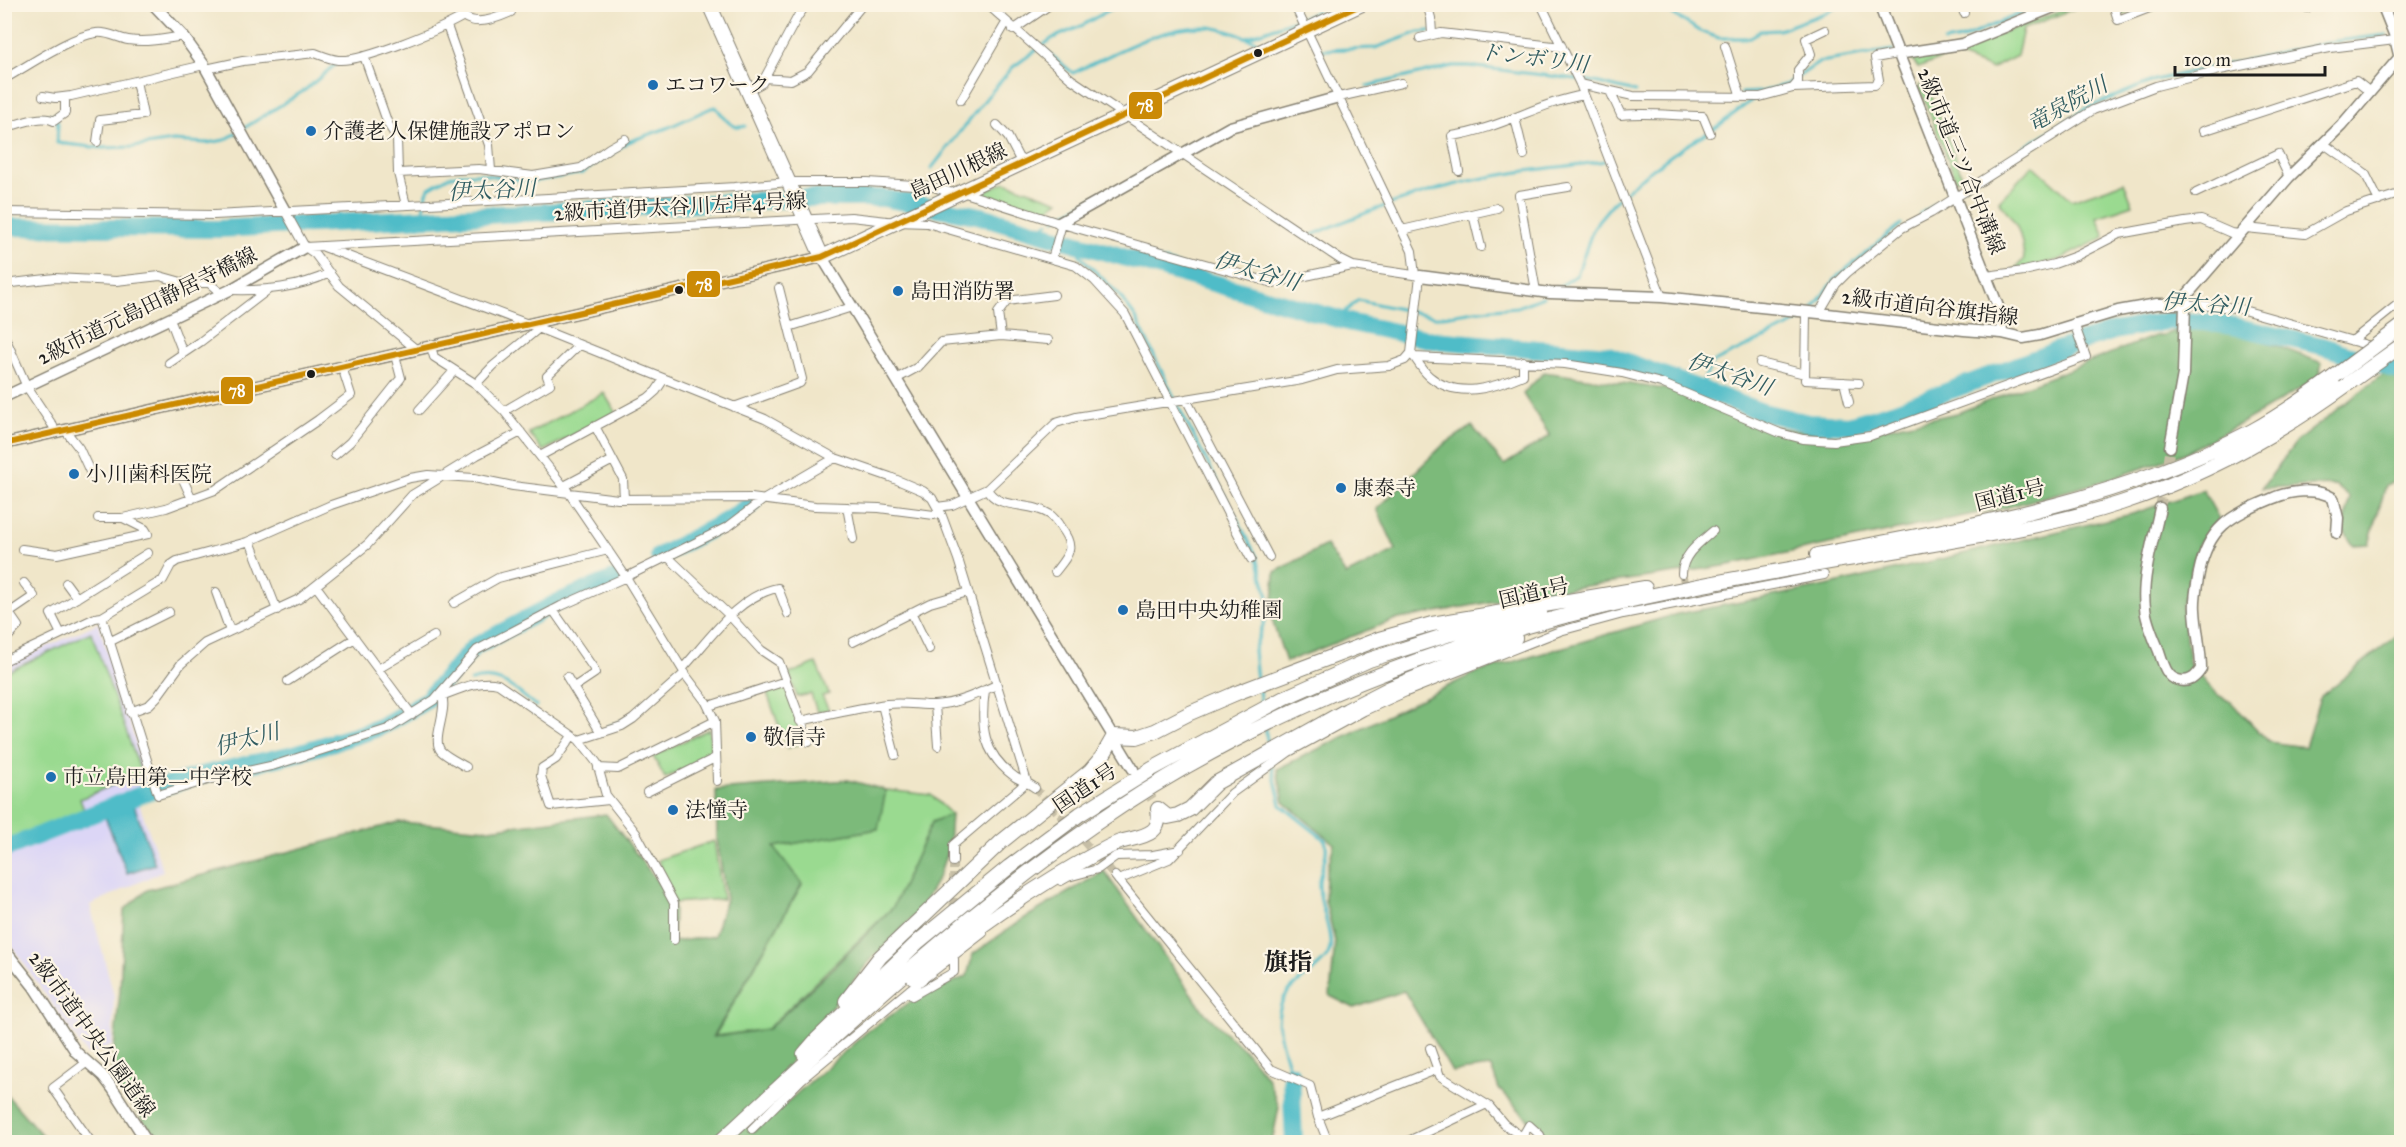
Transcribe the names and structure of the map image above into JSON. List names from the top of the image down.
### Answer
{
  "streets": {
    "main road": ["島田川根線", "国道1号"],
    "street": [
      "2級市道三ツ合中溝線",
      "2級市道伊太谷川左岸4号線",
      "2級市道元島田静居寺橋線",
      "2級市道向谷旗指線",
      "2級市道中央公園道線"
    ]
  },
  "crossings": [
    ["2級市道三ツ合中溝線", "2級市道向谷旗指線"],
    ["島田川根線", "2級市道伊太谷川左岸4号線"],
    ["2級市道伊太谷川左岸4号線", "2級市道元島田静居寺橋線"]
  ],
  "districts": ["旗指"],
  "water": [
    "ドンボリ川",
    "竜泉院川",
    "伊太谷川",
    "伊太川"
  ],
  "places": [
    "エコワーク",
    "介護老人保健施設アポロン",
    "島田消防署",
    "小川歯科医院",
    "康泰寺",
    "島田中央幼稚園",
    "敬信寺",
    "市立島田第二中学校",
    "法憧寺"
  ],
  "lines": ["transit line 78"],
  "scale_bar": "100 m"
}
